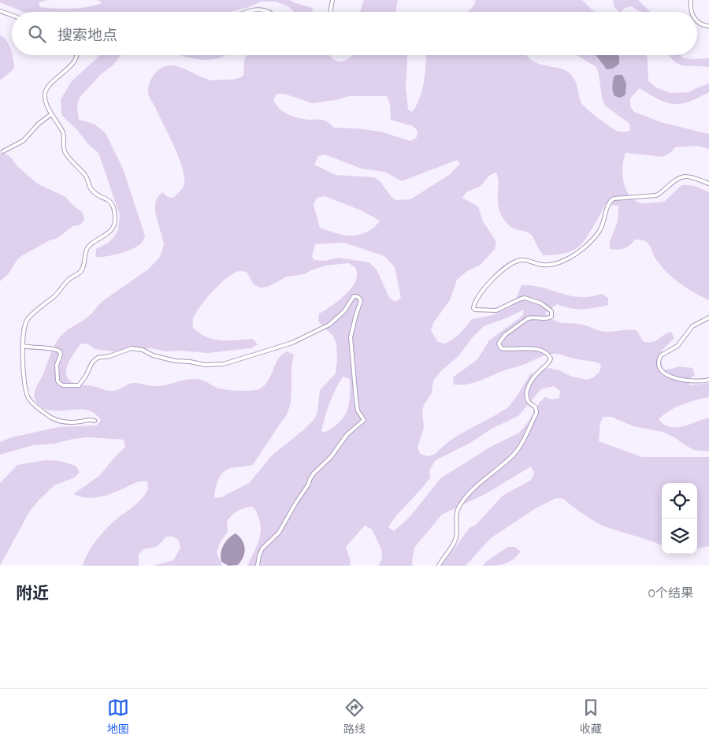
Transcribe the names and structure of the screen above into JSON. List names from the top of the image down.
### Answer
{
  "page": {
    "search": "搜索地点",
    "heading": ["附近", "0个结果"],
    "nav": ["地图", "路线", "收藏"]
  }
}
